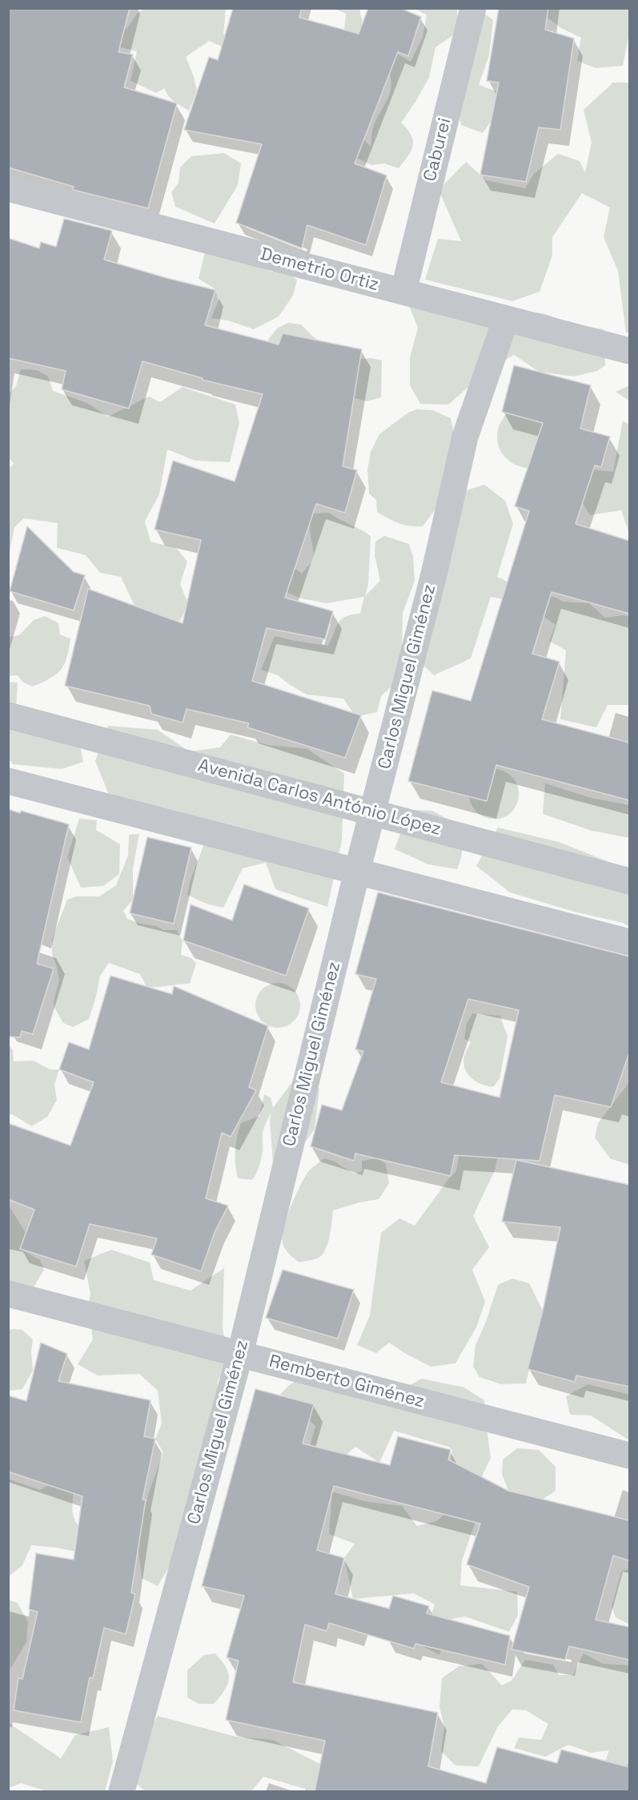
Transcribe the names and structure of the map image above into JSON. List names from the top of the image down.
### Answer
{
  "streets": {
    "street": [
      "Caburei",
      "Demetrio Ortiz",
      "Carlos Miguel Giménez",
      "Avenida Carlos António López",
      "Remberto Giménez"
    ]
  },
  "crossings": [
    ["Caburei", "Demetrio Ortiz"],
    ["Demetrio Ortiz", "Carlos Miguel Giménez"],
    ["Carlos Miguel Giménez", "Avenida Carlos António López"],
    ["Carlos Miguel Giménez", "Remberto Giménez"]
  ]
}
